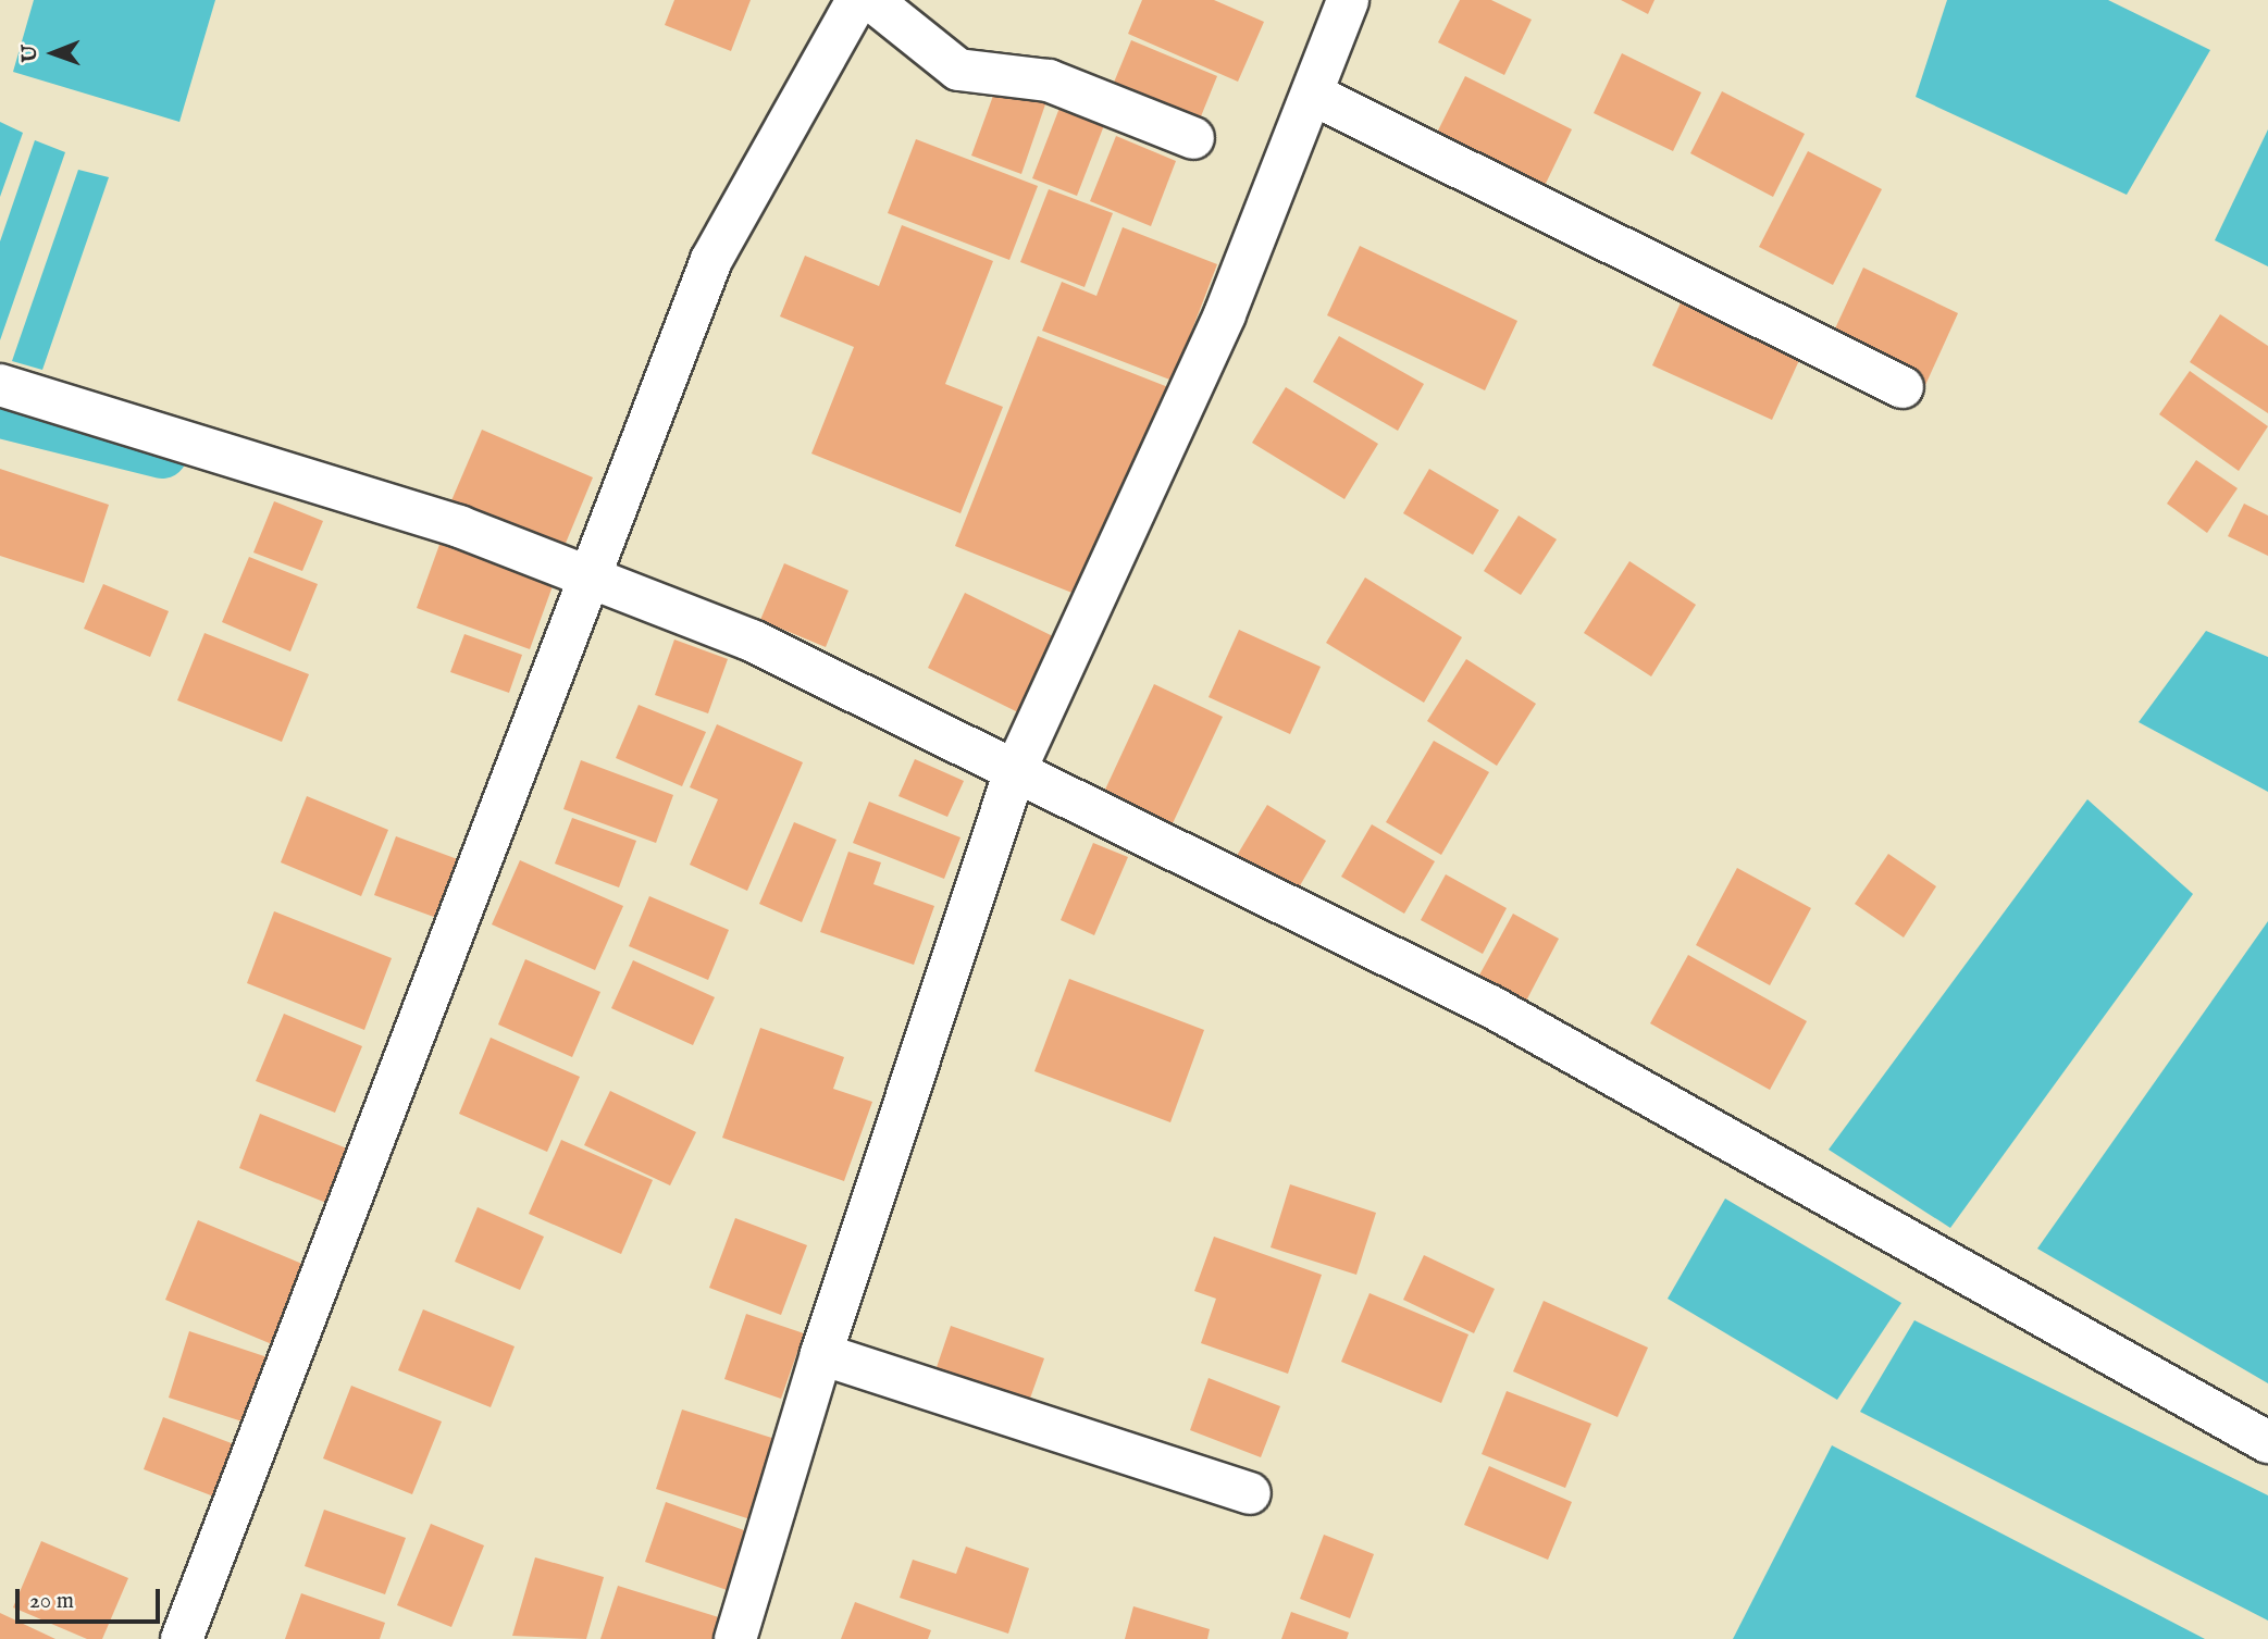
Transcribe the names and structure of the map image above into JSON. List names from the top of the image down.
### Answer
{
  "scale_bar": "20 m",
  "north": "left"
}
